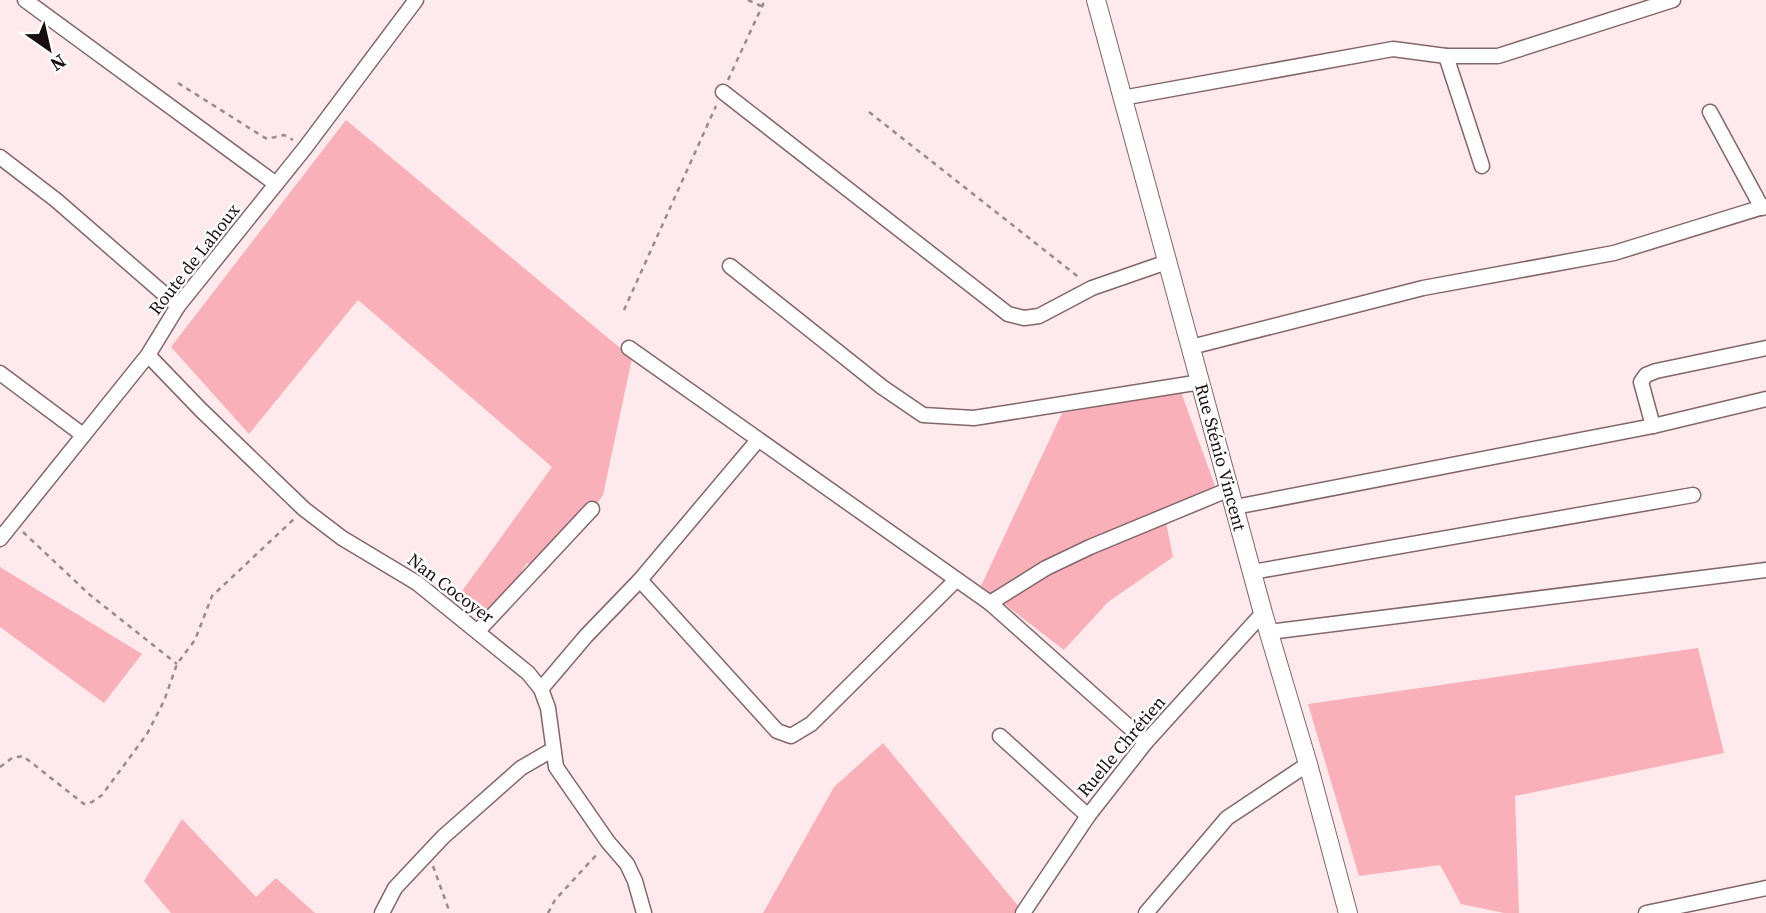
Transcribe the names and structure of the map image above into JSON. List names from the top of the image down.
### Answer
{
  "streets": {
    "main road": ["Rue Sténio Vincent"],
    "street": ["Route de Lahoux", "Nan Cocoyer", "Ruelle Chrétien"]
  },
  "crossings": [
    ["Route de Lahoux", "Nan Cocoyer"],
    ["Rue Sténio Vincent", "Ruelle Chrétien"]
  ],
  "north": "bottom right"
}
